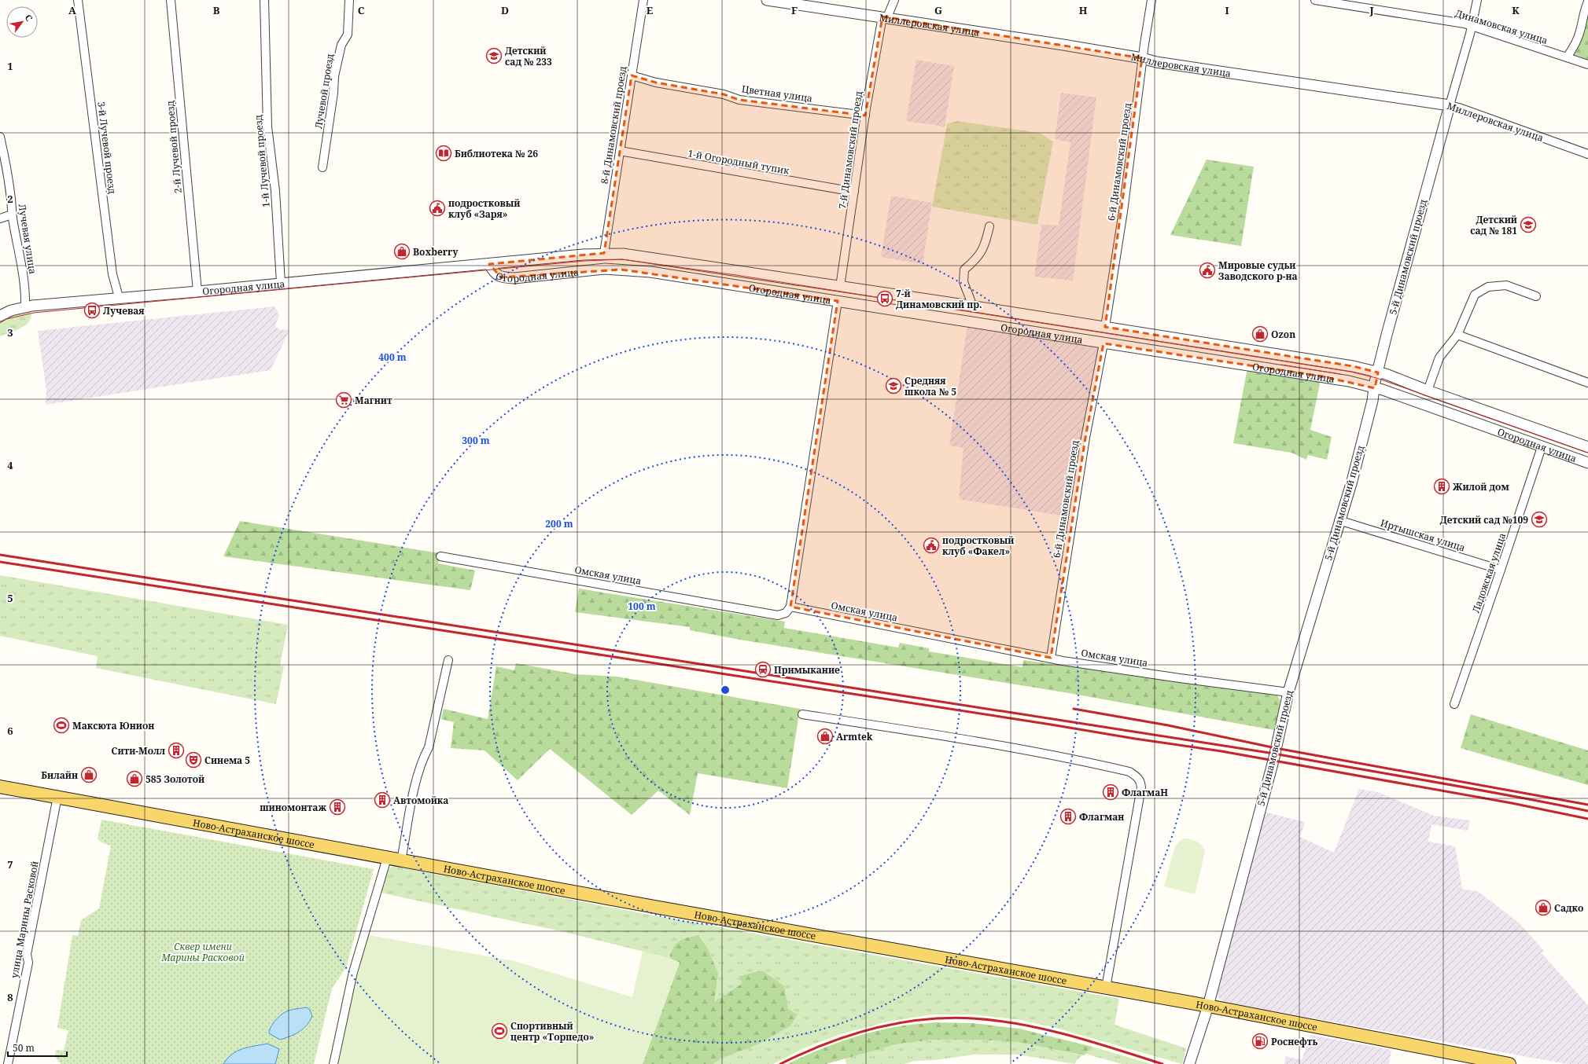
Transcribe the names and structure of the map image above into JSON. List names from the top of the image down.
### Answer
{
  "streets": {
    "main road": ["Ново-Астраханское шоссе"],
    "street": [
      "Миллеровская улица",
      "Динамовская улица",
      "Лучевой проезд",
      "Цветная улица",
      "8-й Динамовский проезд",
      "2-й Лучевой проезд",
      "3-й Лучевой проезд",
      "7-й Динамовский проезд",
      "1-й Лучевой проезд",
      "1-й Огородный тупик",
      "6-й Динамовский проезд",
      "Лучевая улица",
      "5-й Динамовский проезд",
      "Огородная улица",
      "Иртышская улица",
      "Ладожская улица",
      "Омская улица",
      "улица Марины Расковой"
    ]
  },
  "crossings": [
    ["Миллеровская улица", "7-й Динамовский проезд"],
    ["Миллеровская улица", "6-й Динамовский проезд"],
    ["Миллеровская улица", "5-й Динамовский проезд"],
    ["Динамовская улица", "5-й Динамовский проезд"],
    ["Цветная улица", "8-й Динамовский проезд"],
    ["Цветная улица", "7-й Динамовский проезд"],
    ["8-й Динамовский проезд", "1-й Огородный тупик"],
    ["8-й Динамовский проезд", "Огородная улица"],
    ["2-й Лучевой проезд", "Огородная улица"],
    ["3-й Лучевой проезд", "Огородная улица"],
    ["7-й Динамовский проезд", "1-й Огородный тупик"],
    ["7-й Динамовский проезд", "Огородная улица"],
    ["1-й Лучевой проезд", "Огородная улица"],
    ["6-й Динамовский проезд", "Огородная улица"],
    ["6-й Динамовский проезд", "Омская улица"],
    ["Лучевая улица", "Огородная улица"],
    ["5-й Динамовский проезд", "Огородная улица"],
    ["5-й Динамовский проезд", "Иртышская улица"],
    ["5-й Динамовский проезд", "Омская улица"],
    ["5-й Динамовский проезд", "Ново-Астраханское шоссе"],
    ["Огородная улица", "Ладожская улица"],
    ["Иртышская улица", "Ладожская улица"],
    ["Ново-Астраханское шоссе", "улица Марины Расковой"]
  ],
  "parks": ["Сквер имени Марины Расковой"],
  "places": {
    "school or university": [
      "Детский сад № 233",
      "Детский сад № 181",
      "Средняя школа № 5",
      "Детский сад №109"
    ],
    "library": ["Библиотека № 26"],
    "public building": ["подростковый клуб «Заря»", "Мировые судьи Заводского р-на", "подростковый клуб «Факел»"],
    "shop": [
      "Boxberry",
      "Ozon",
      "Armtek",
      "Билайн",
      "585 Золотой",
      "Садко"
    ],
    "bus stop": ["7-й Динамовский пр.", "Лучевая"],
    "supermarket": ["Магнит"],
    "building": [
      "Жилой дом",
      "Сити-Молл",
      "ФлагмаН",
      "Автомойка",
      "шиномонтаж",
      "Флагман"
    ],
    "station": ["Примыкание"],
    "sports": ["Максюта Юнион", "Спортивный центр «Торпедо»"],
    "theatre": ["Синема 5"],
    "fuel station": ["Роснефть"]
  },
  "scale_bar": "50 m",
  "north": "top right",
  "grid": {
    "columns": [
      "A",
      "B",
      "C",
      "D",
      "E",
      "F",
      "G",
      "H",
      "I",
      "J",
      "K"
    ],
    "rows": [
      "1",
      "2",
      "3",
      "4",
      "5",
      "6",
      "7",
      "8"
    ]
  },
  "rings": [
    "400 m",
    "300 m",
    "200 m",
    "100 m"
  ]
}
